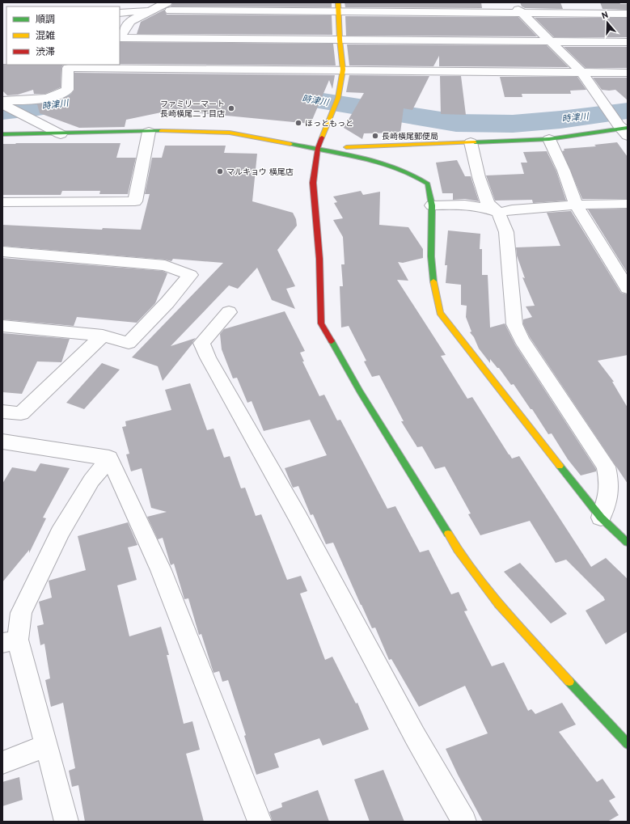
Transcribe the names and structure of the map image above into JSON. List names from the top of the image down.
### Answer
{
  "water": ["時津川"],
  "places": [
    "ファミリーマート 長崎横尾二丁目店",
    "ほっともっと",
    "長崎横尾郵便局",
    "マルキョウ 横尾店"
  ],
  "legend": ["順調", "混雑", "渋滞"],
  "north": "top"
}
